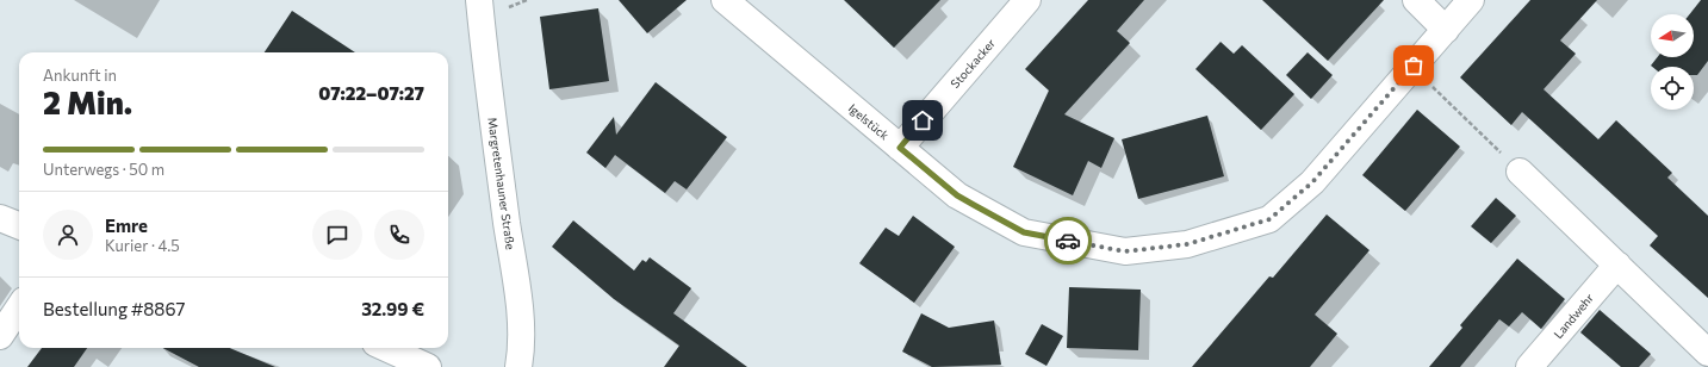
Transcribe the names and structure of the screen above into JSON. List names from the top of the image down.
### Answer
{
  "streets": {
    "street": [
      "Stockacker",
      "Igelstück",
      "Margretenhauner Straße",
      "Landwehr"
    ]
  },
  "crossings": [
    ["Stockacker", "Igelstück"]
  ],
  "north": "left",
  "page": {
    "heading": ["2 Min.", "Ankunft in", "07:22–07:27"],
    "panel": [
      "Emre",
      "Kurier · 4.5",
      "Bestellung #8867",
      "32.99 €"
    ],
    "bar": "Unterwegs · 50 m"
  }
}
